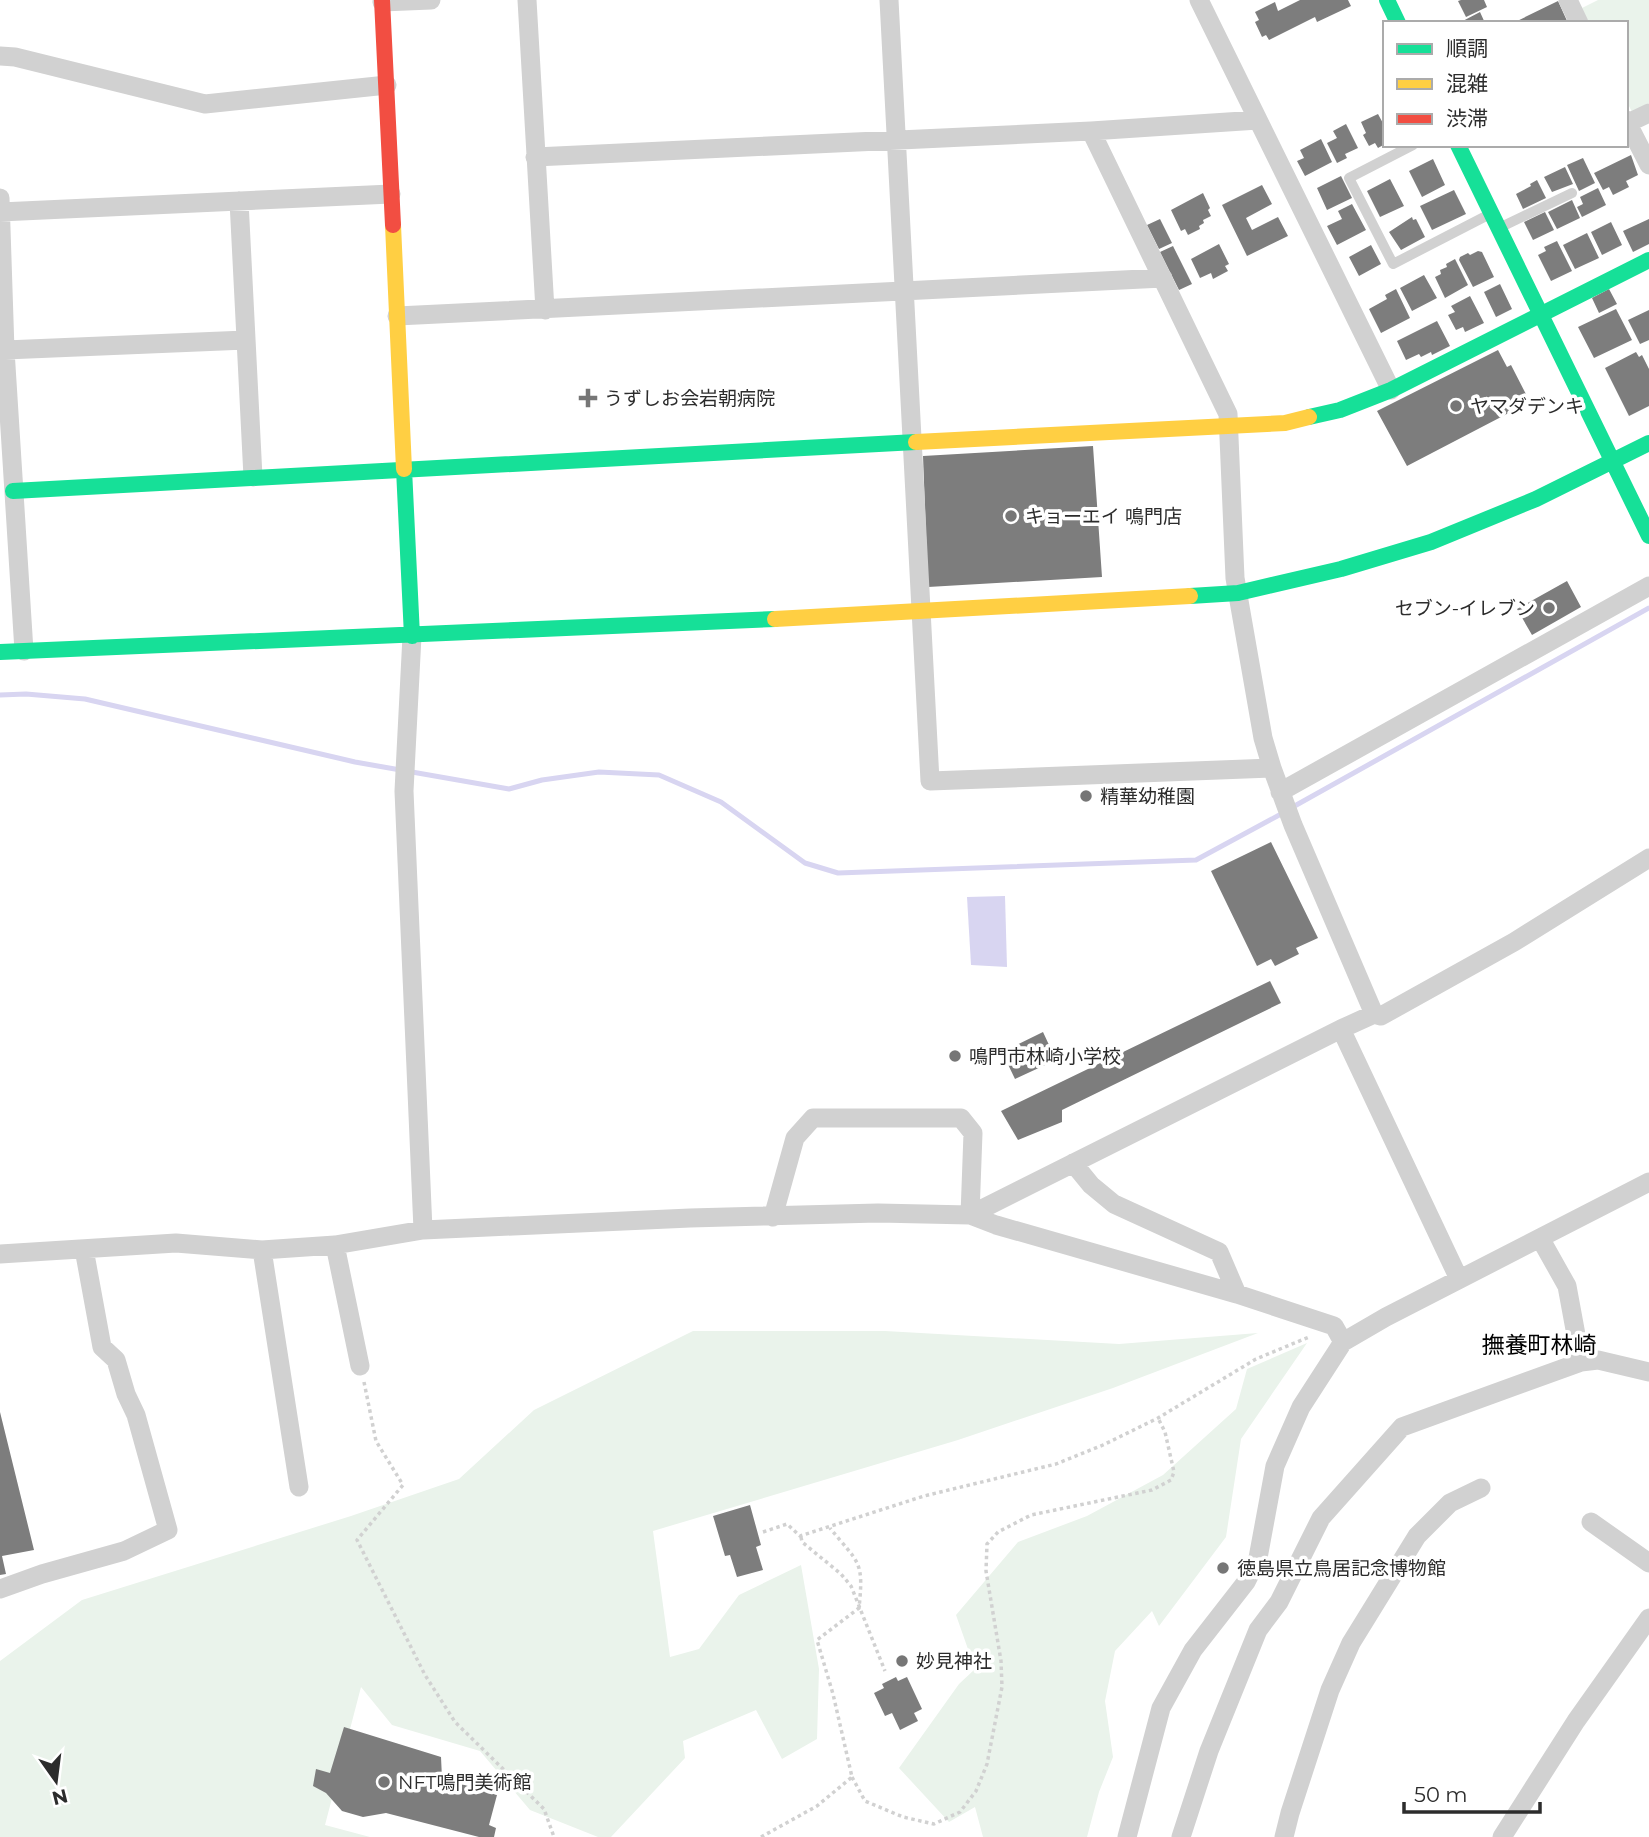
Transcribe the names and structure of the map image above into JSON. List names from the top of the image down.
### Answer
{
  "districts": ["撫養町林崎"],
  "places": {
    "health": ["うずしお会岩朝病院"],
    "other": [
      "ヤマダデンキ",
      "キョーエイ 鳴門店",
      "セブン-イレブン",
      "精華幼稚園",
      "鳴門市林崎小学校",
      "徳島県立鳥居記念博物館",
      "妙見神社",
      "NFT鳴門美術館"
    ]
  },
  "legend": ["順調", "混雑", "渋滞"],
  "scale_bar": "50 m",
  "north": "bottom"
}
